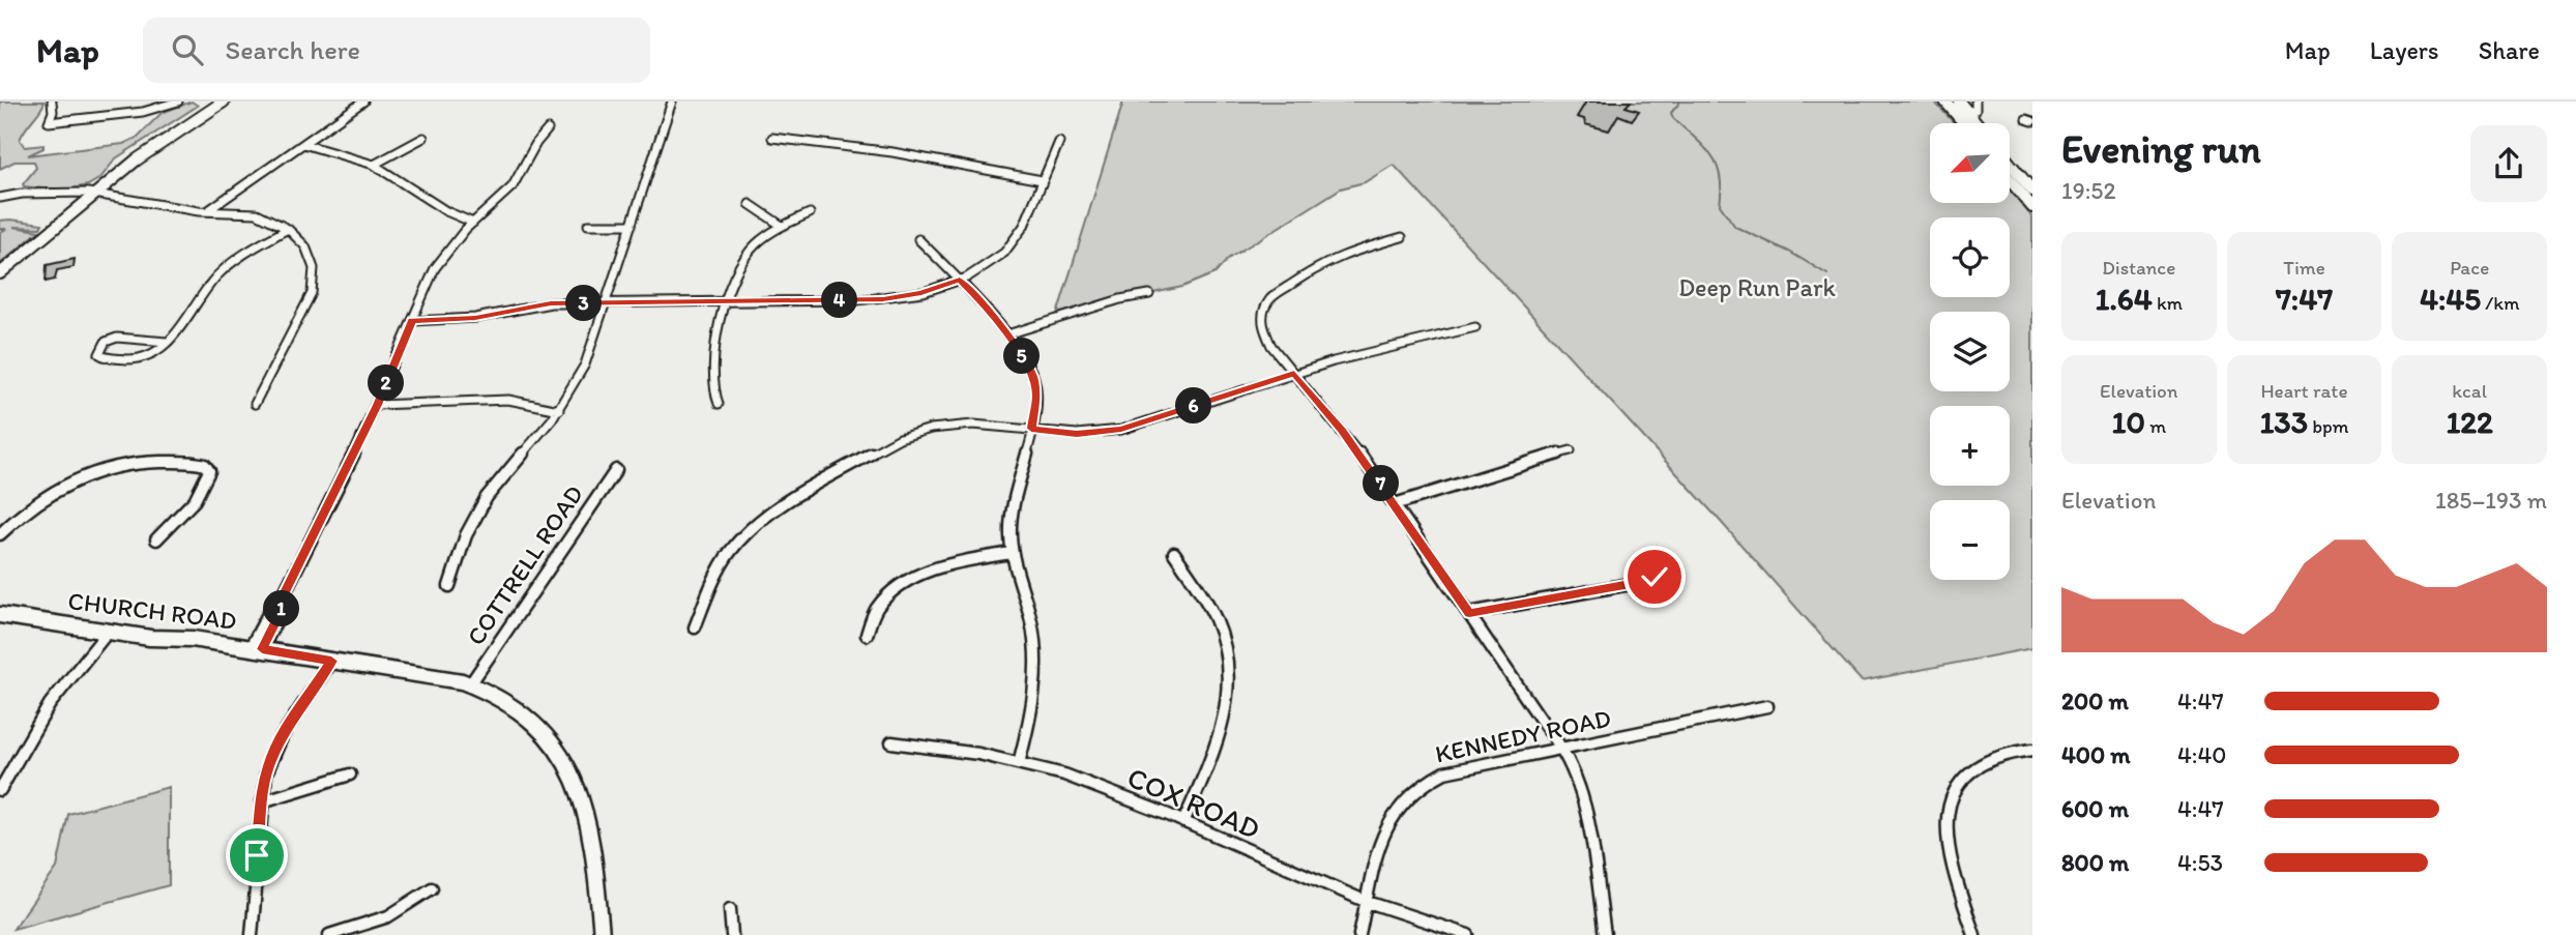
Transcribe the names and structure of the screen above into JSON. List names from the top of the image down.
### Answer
{
  "streets": {
    "main road": ["CHURCH ROAD"],
    "street": ["COTTRELL ROAD", "KENNEDY ROAD", "COX ROAD"]
  },
  "crossings": [
    ["COTTRELL ROAD", "CHURCH ROAD"],
    ["KENNEDY ROAD", "COX ROAD"]
  ],
  "parks": ["Deep Run Park"],
  "north": "bottom left",
  "page": {
    "header": "Map",
    "search": "Search here",
    "nav": ["Map", "Layers", "Share"],
    "heading": ["Evening run", "19:52"],
    "map_buttons": ["+", "−"],
    "stats": [
      ["Distance", "1.64 km"],
      ["Time", "7:47"],
      ["Pace", "4:45 /km"],
      ["Elevation", "10 m"],
      ["Heart rate", "133 bpm"],
      ["kcal", "122"]
    ],
    "pins": [
      "4",
      "3",
      "5",
      "2",
      "6",
      "7",
      "1"
    ],
    "chart": ["Elevation", "185–193 m"],
    "list": [
      {
        "name": "200 m",
        "note": "4:47"
      },
      {
        "name": "400 m",
        "note": "4:40"
      },
      {
        "name": "600 m",
        "note": "4:47"
      },
      {
        "name": "800 m",
        "note": "4:53"
      }
    ]
  }
}
